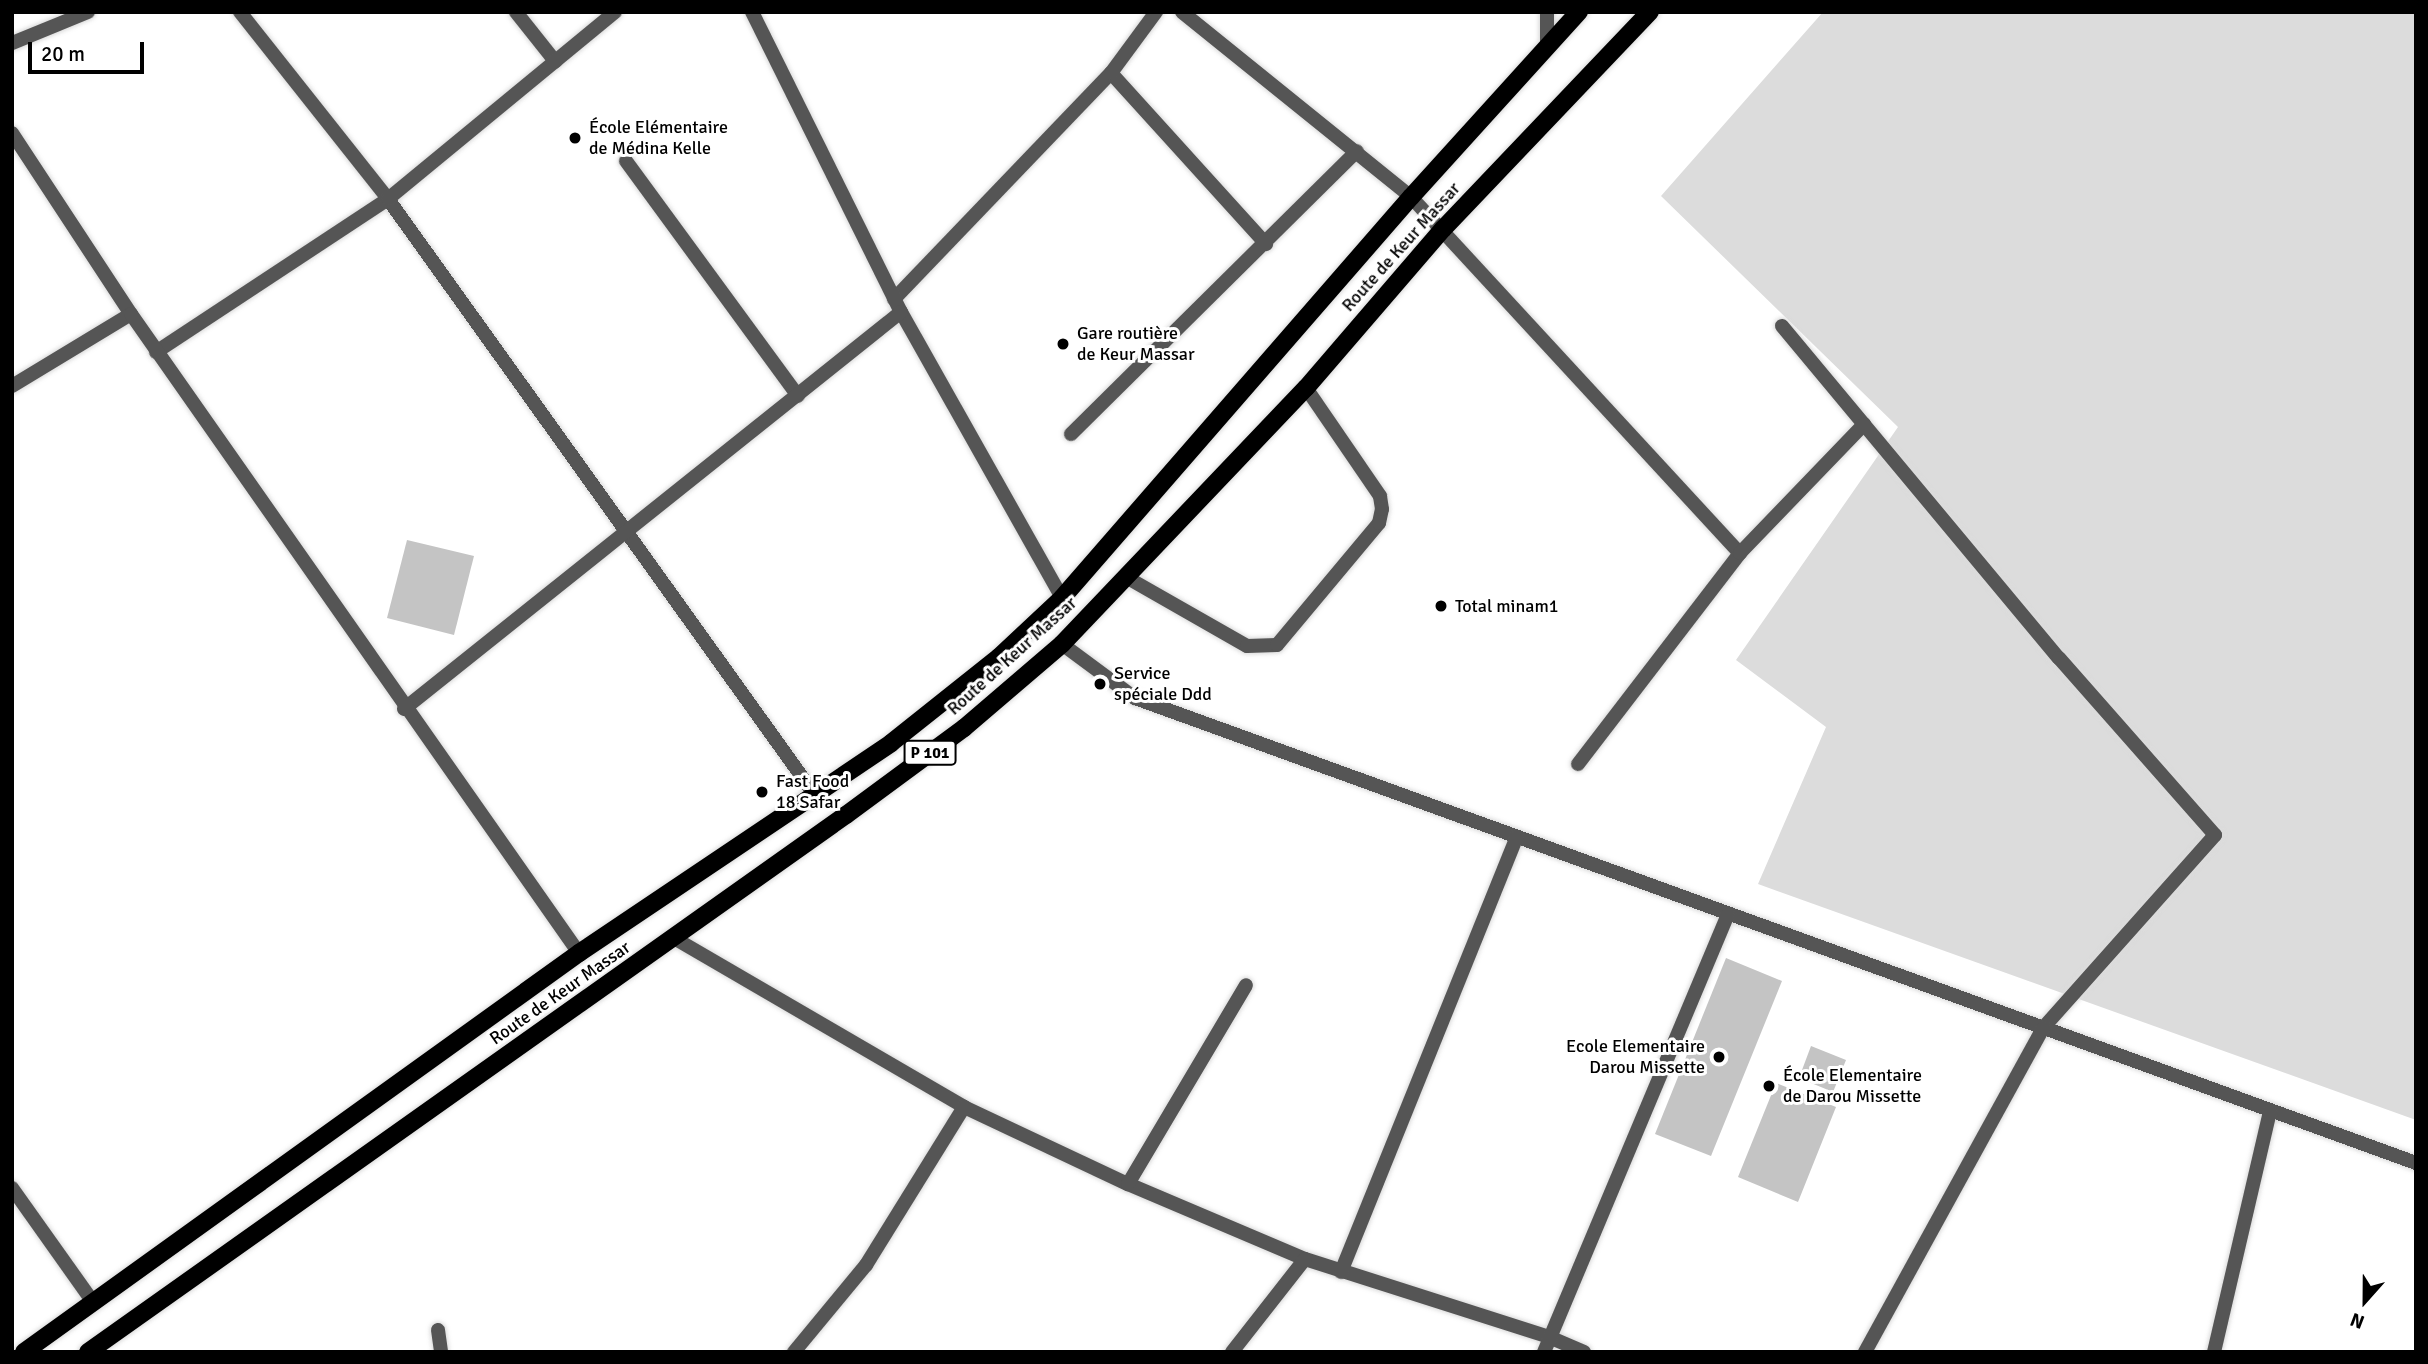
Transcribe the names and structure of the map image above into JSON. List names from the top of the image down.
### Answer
{
  "streets": {
    "main road": ["Route de Keur Massar", "P 101"]
  },
  "places": [
    "École Elémentaire de Médina Kelle",
    "Gare routière de Keur Massar",
    "Total minam1",
    "Service spéciale Ddd",
    "Fast Food 18 Safar",
    "Ecole Elementaire Darou Missette",
    "École Elementaire de Darou Missette"
  ],
  "scale_bar": "20 m",
  "north": "bottom"
}
